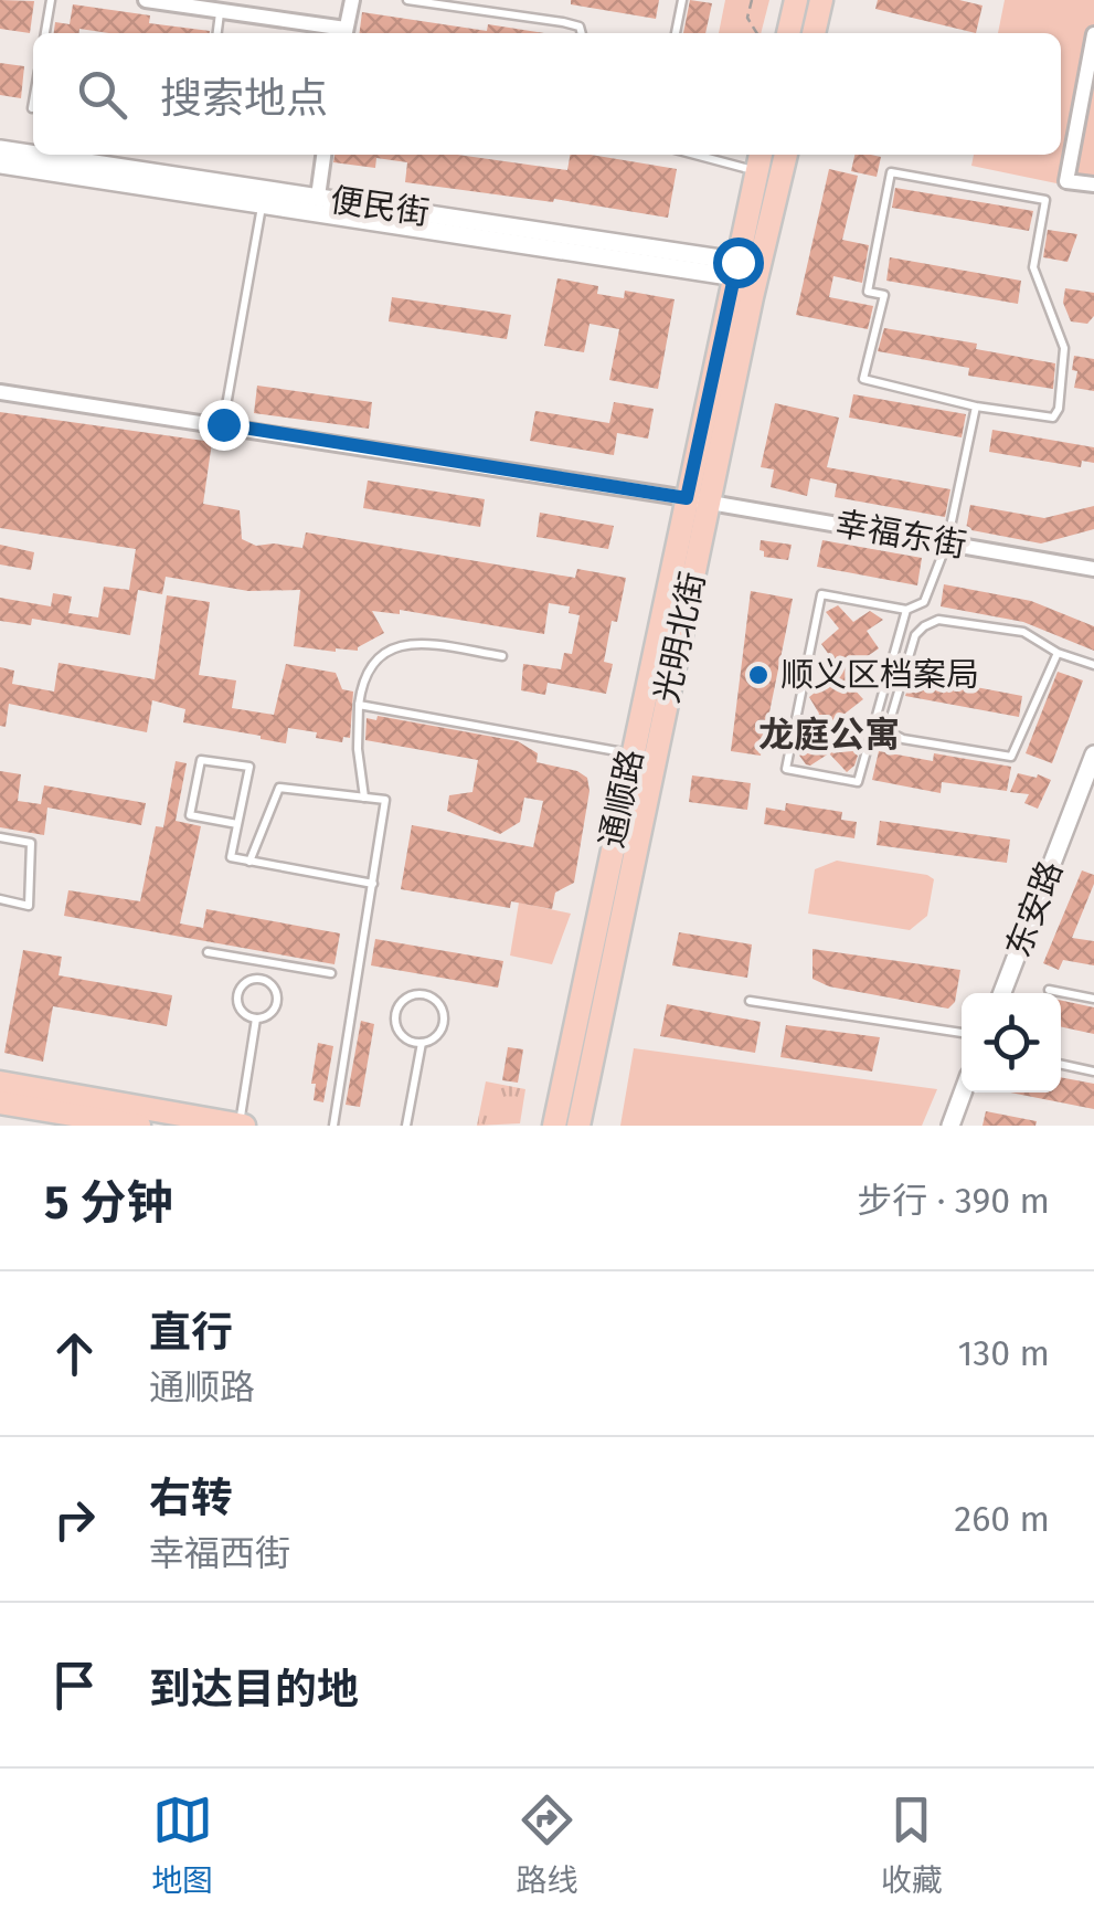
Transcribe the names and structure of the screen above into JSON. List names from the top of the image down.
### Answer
{
  "streets": {
    "main road": ["光明北街", "通顺路"],
    "street": ["便民街", "幸福东街", "东安路"]
  },
  "crossings": [
    ["便民街", "通顺路"],
    ["幸福东街", "光明北街"],
    ["幸福东街", "通顺路"],
    ["光明北街", "通顺路"]
  ],
  "districts": ["龙庭公寓"],
  "places": ["顺义区档案局"],
  "page": {
    "search": "搜索地点",
    "heading": ["5 分钟", "步行 · 390 m"],
    "list": [
      ["直行", "通顺路", "130 m"],
      ["右转", "幸福西街", "260 m"],
      "到达目的地"
    ],
    "nav": ["地图", "路线", "收藏"]
  }
}
